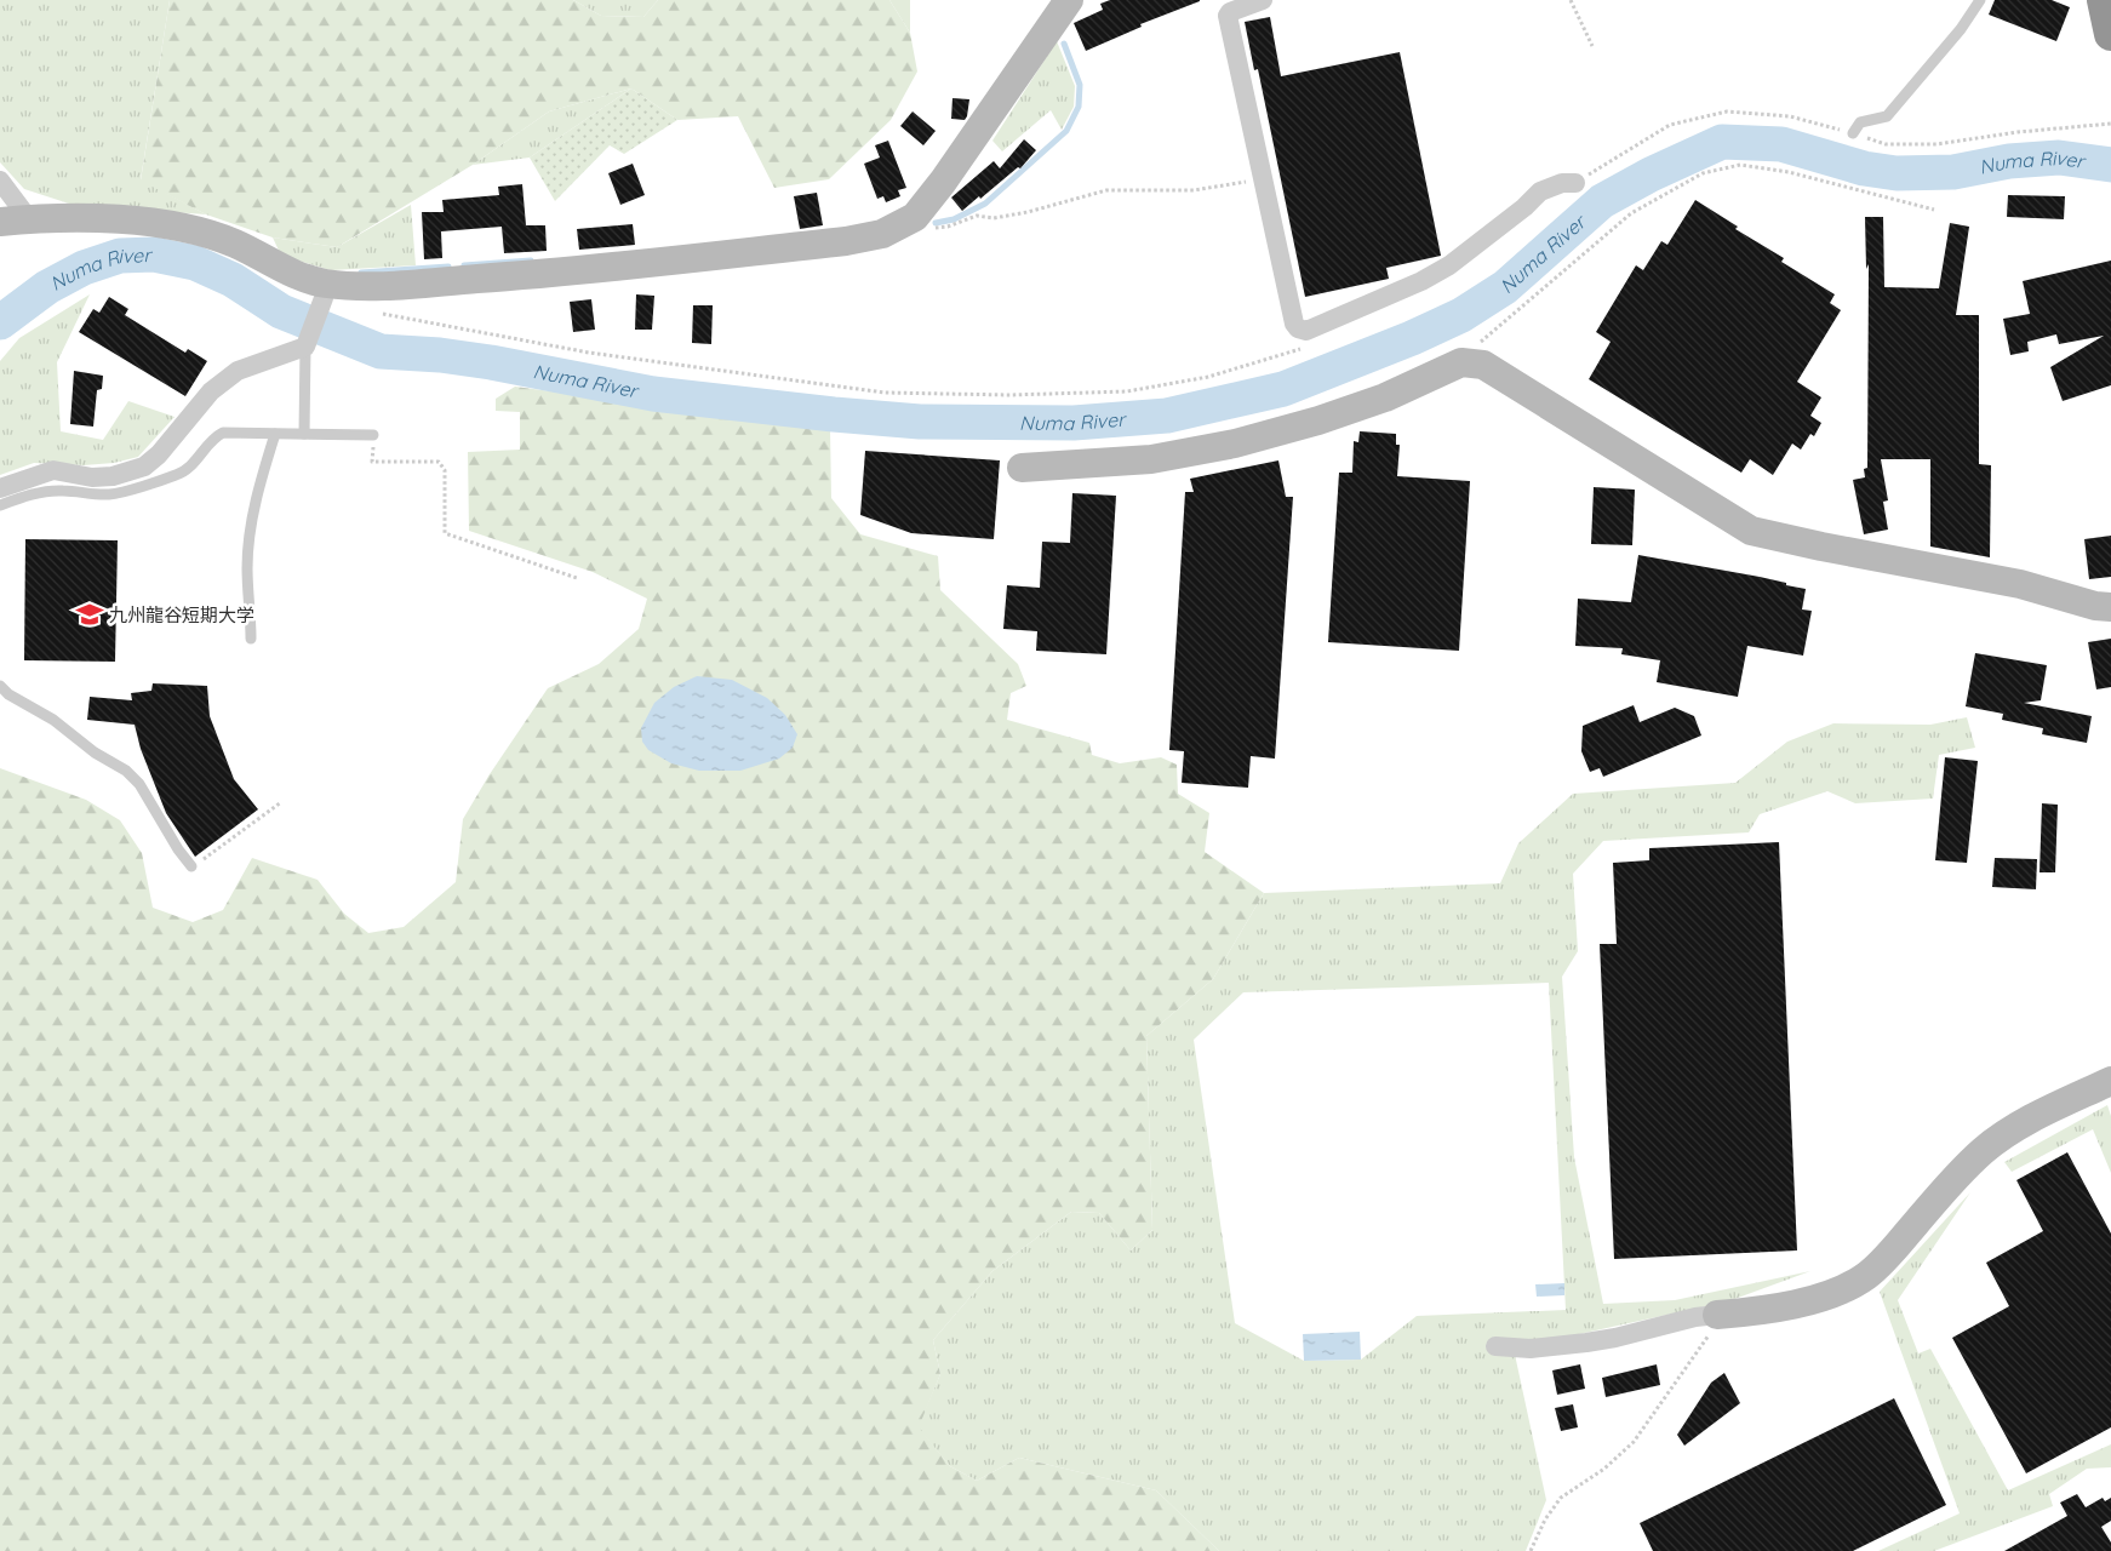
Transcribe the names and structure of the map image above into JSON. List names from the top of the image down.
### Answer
{
  "water": ["Numa River"],
  "places": {
    "school or university": ["九州龍谷短期大学"]
  }
}
